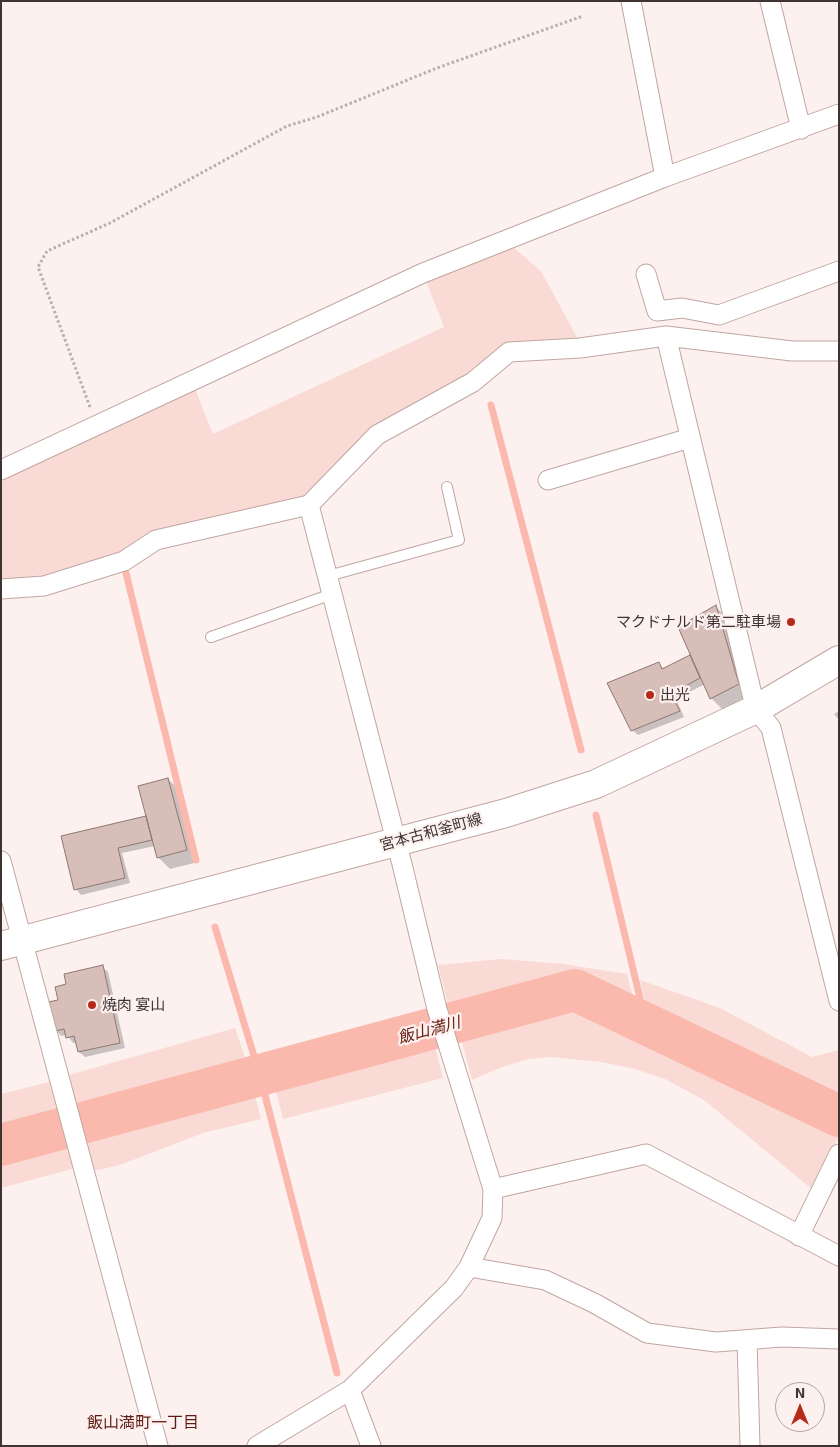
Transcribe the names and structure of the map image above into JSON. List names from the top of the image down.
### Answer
{
  "streets": {
    "street": ["宮本古和釜町線"]
  },
  "districts": ["飯山満町一丁目"],
  "water": ["飯山満川"],
  "places": ["マクドナルド第二駐車場", "出光", "焼肉 宴山"],
  "north": "top"
}
